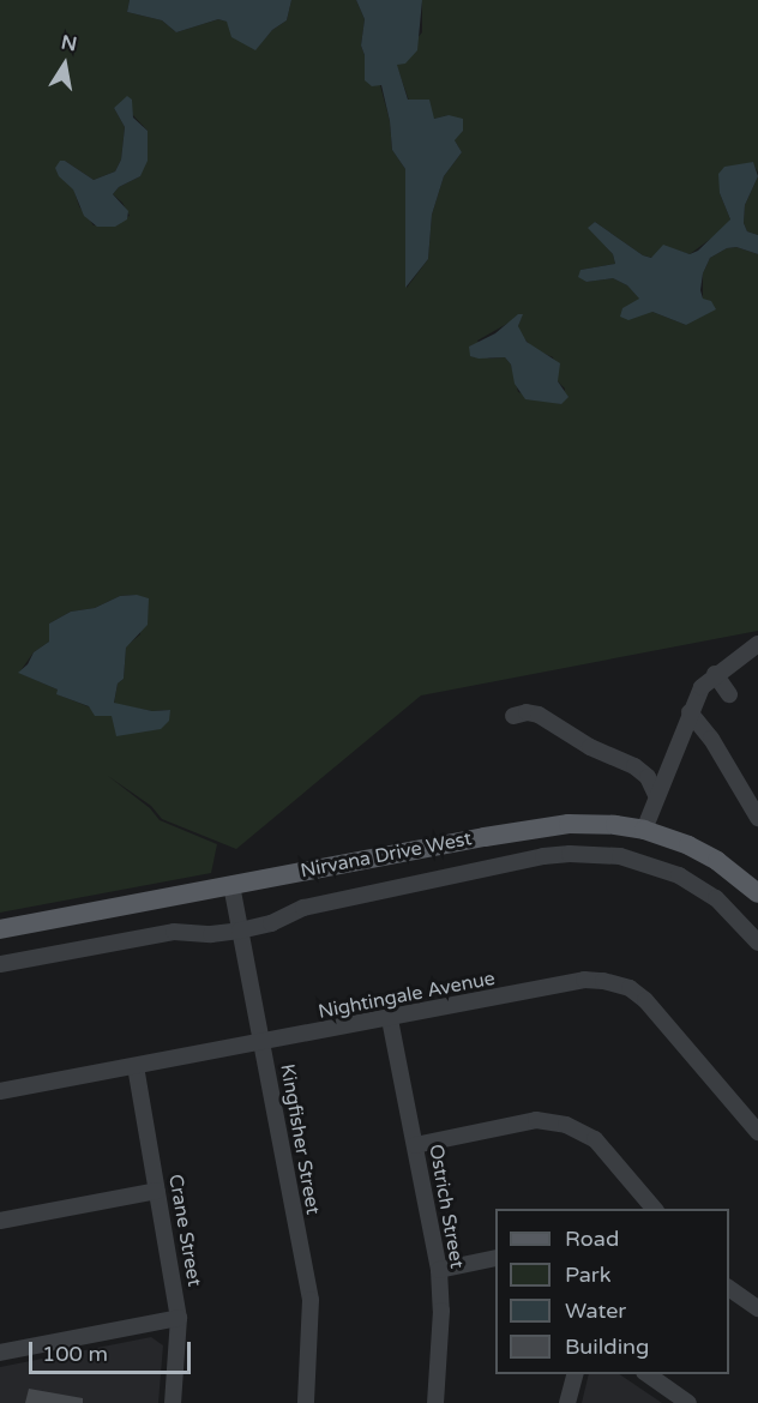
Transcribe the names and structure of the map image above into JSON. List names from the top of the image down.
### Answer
{
  "streets": {
    "main road": ["Nirvana Drive West"],
    "street": [
      "Nightingale Avenue",
      "Kingfisher Street",
      "Ostrich Street",
      "Crane Street"
    ]
  },
  "crossings": [
    ["Nirvana Drive West", "Kingfisher Street"],
    ["Nightingale Avenue", "Kingfisher Street"],
    ["Nightingale Avenue", "Ostrich Street"],
    ["Nightingale Avenue", "Crane Street"]
  ],
  "legend": [
    "Road",
    "Park",
    "Water",
    "Building"
  ],
  "scale_bar": "100 m",
  "north": "top"
}
